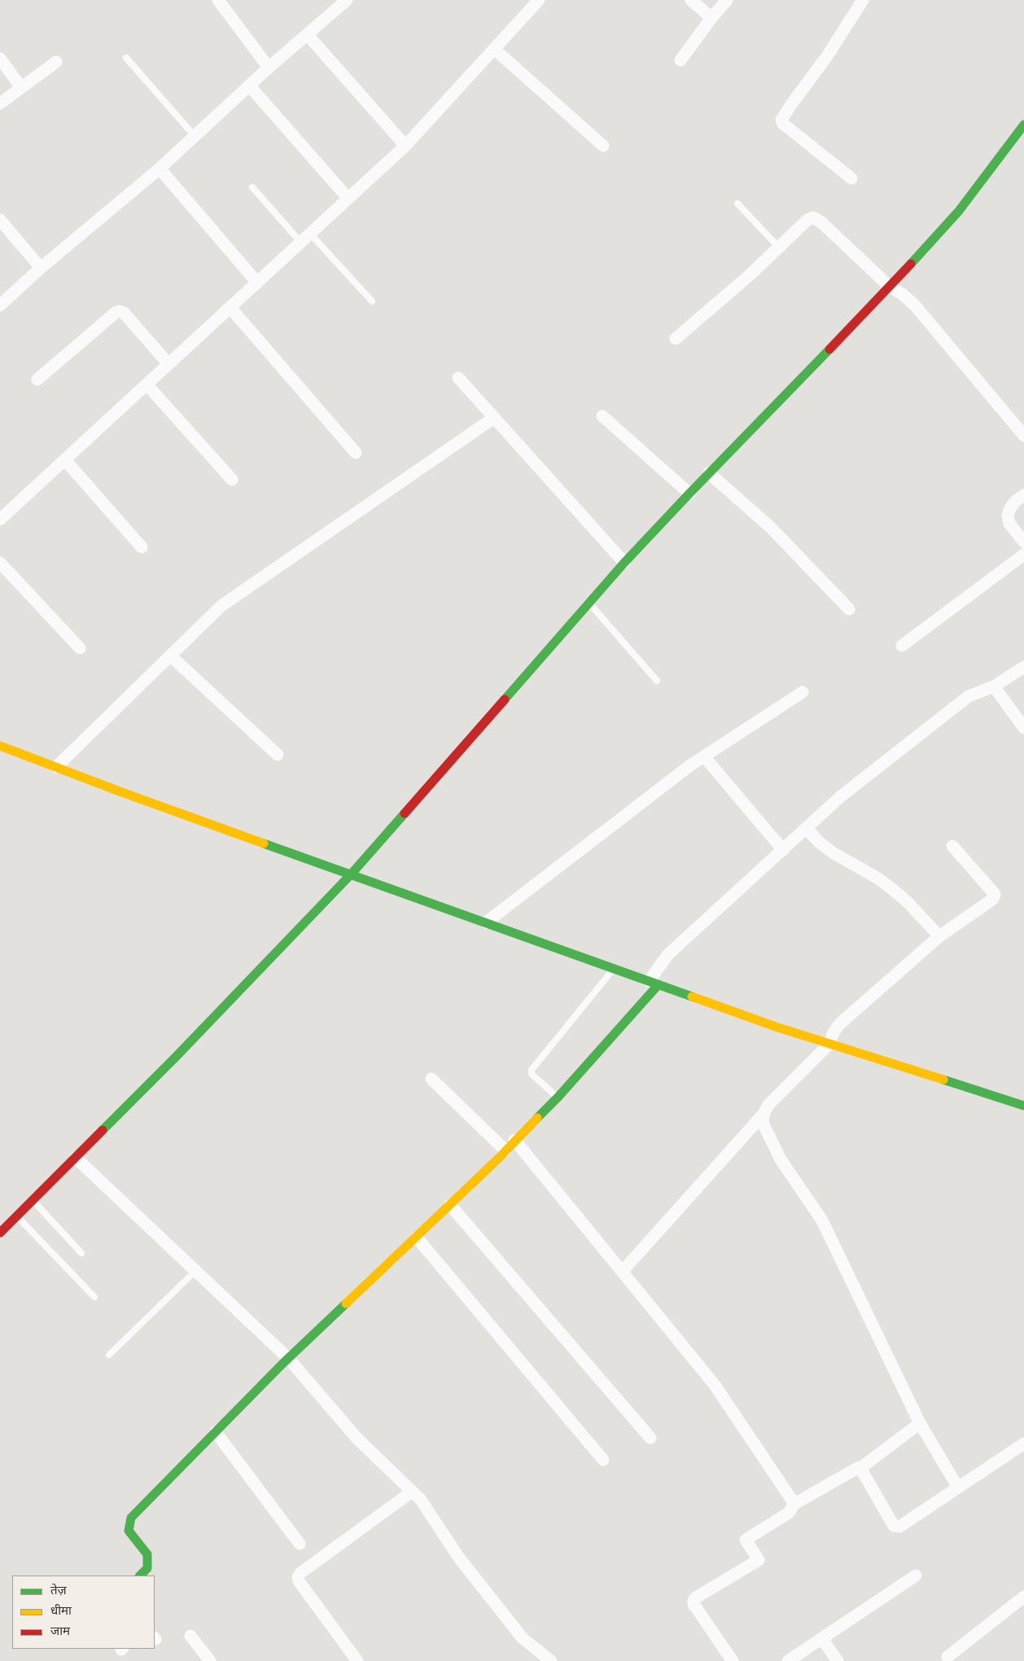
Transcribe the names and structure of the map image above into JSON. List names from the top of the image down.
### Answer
{
  "legend": ["तेज़", "धीमा", "जाम"]
}
